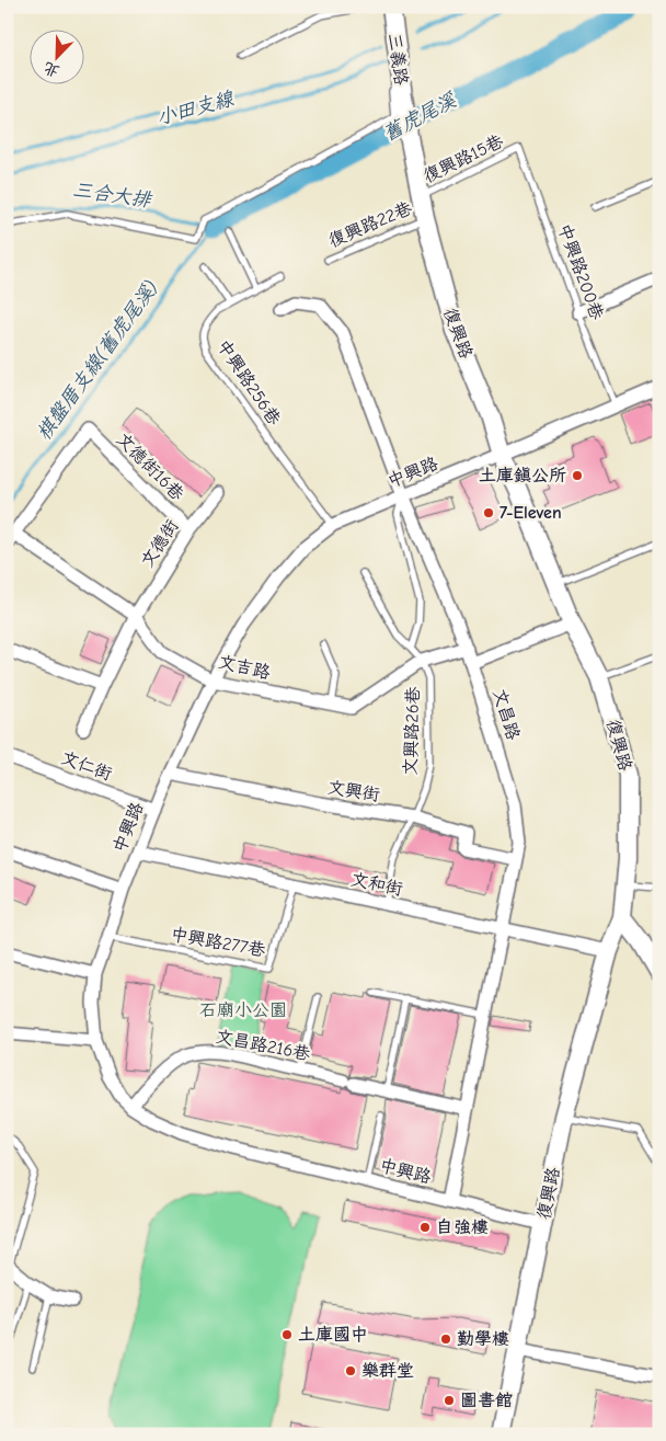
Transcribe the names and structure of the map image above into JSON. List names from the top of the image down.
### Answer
{
  "streets": {
    "main road": ["三義路", "復興路"],
    "street": [
      "文德街16巷",
      "中興路",
      "文德街",
      "文吉路",
      "文昌路",
      "文仁街",
      "文興街",
      "文和街",
      "文昌路216巷"
    ],
    "lane": [
      "復興路15巷",
      "復興路22巷",
      "中興路200巷",
      "中興路256巷",
      "文興路26巷",
      "中興路277巷"
    ]
  },
  "crossings": [
    ["三義路", "復興路"],
    ["復興路15巷", "中興路200巷"],
    ["復興路15巷", "復興路"],
    ["復興路22巷", "復興路"],
    ["中興路200巷", "中興路"],
    ["復興路", "中興路"],
    ["復興路", "文和街"],
    ["中興路256巷", "中興路"],
    ["文德街16巷", "文德街"],
    ["文德街16巷", "文吉路"],
    ["中興路", "文吉路"],
    ["中興路", "文昌路"],
    ["中興路", "文仁街"],
    ["中興路", "文興街"],
    ["中興路", "文和街"],
    ["中興路", "中興路277巷"],
    ["中興路", "文昌路216巷"],
    ["文德街", "文吉路"],
    ["文吉路", "文昌路"],
    ["文吉路", "文興路26巷"],
    ["文昌路", "文興街"],
    ["文昌路", "文和街"],
    ["文昌路", "文昌路216巷"],
    ["文興路26巷", "文興街"],
    ["文興路26巷", "文和街"],
    ["文和街", "中興路277巷"]
  ],
  "water": [
    "小田支線",
    "舊虎尾溪",
    "三合大排",
    "棋盤厝支線(舊虎尾溪)"
  ],
  "parks": ["石廟小公園"],
  "places": [
    "土庫鎮公所",
    "7-Eleven",
    "自強樓",
    "土庫國中",
    "勤學樓",
    "樂群堂",
    "圖書館"
  ],
  "north": "bottom left"
}
